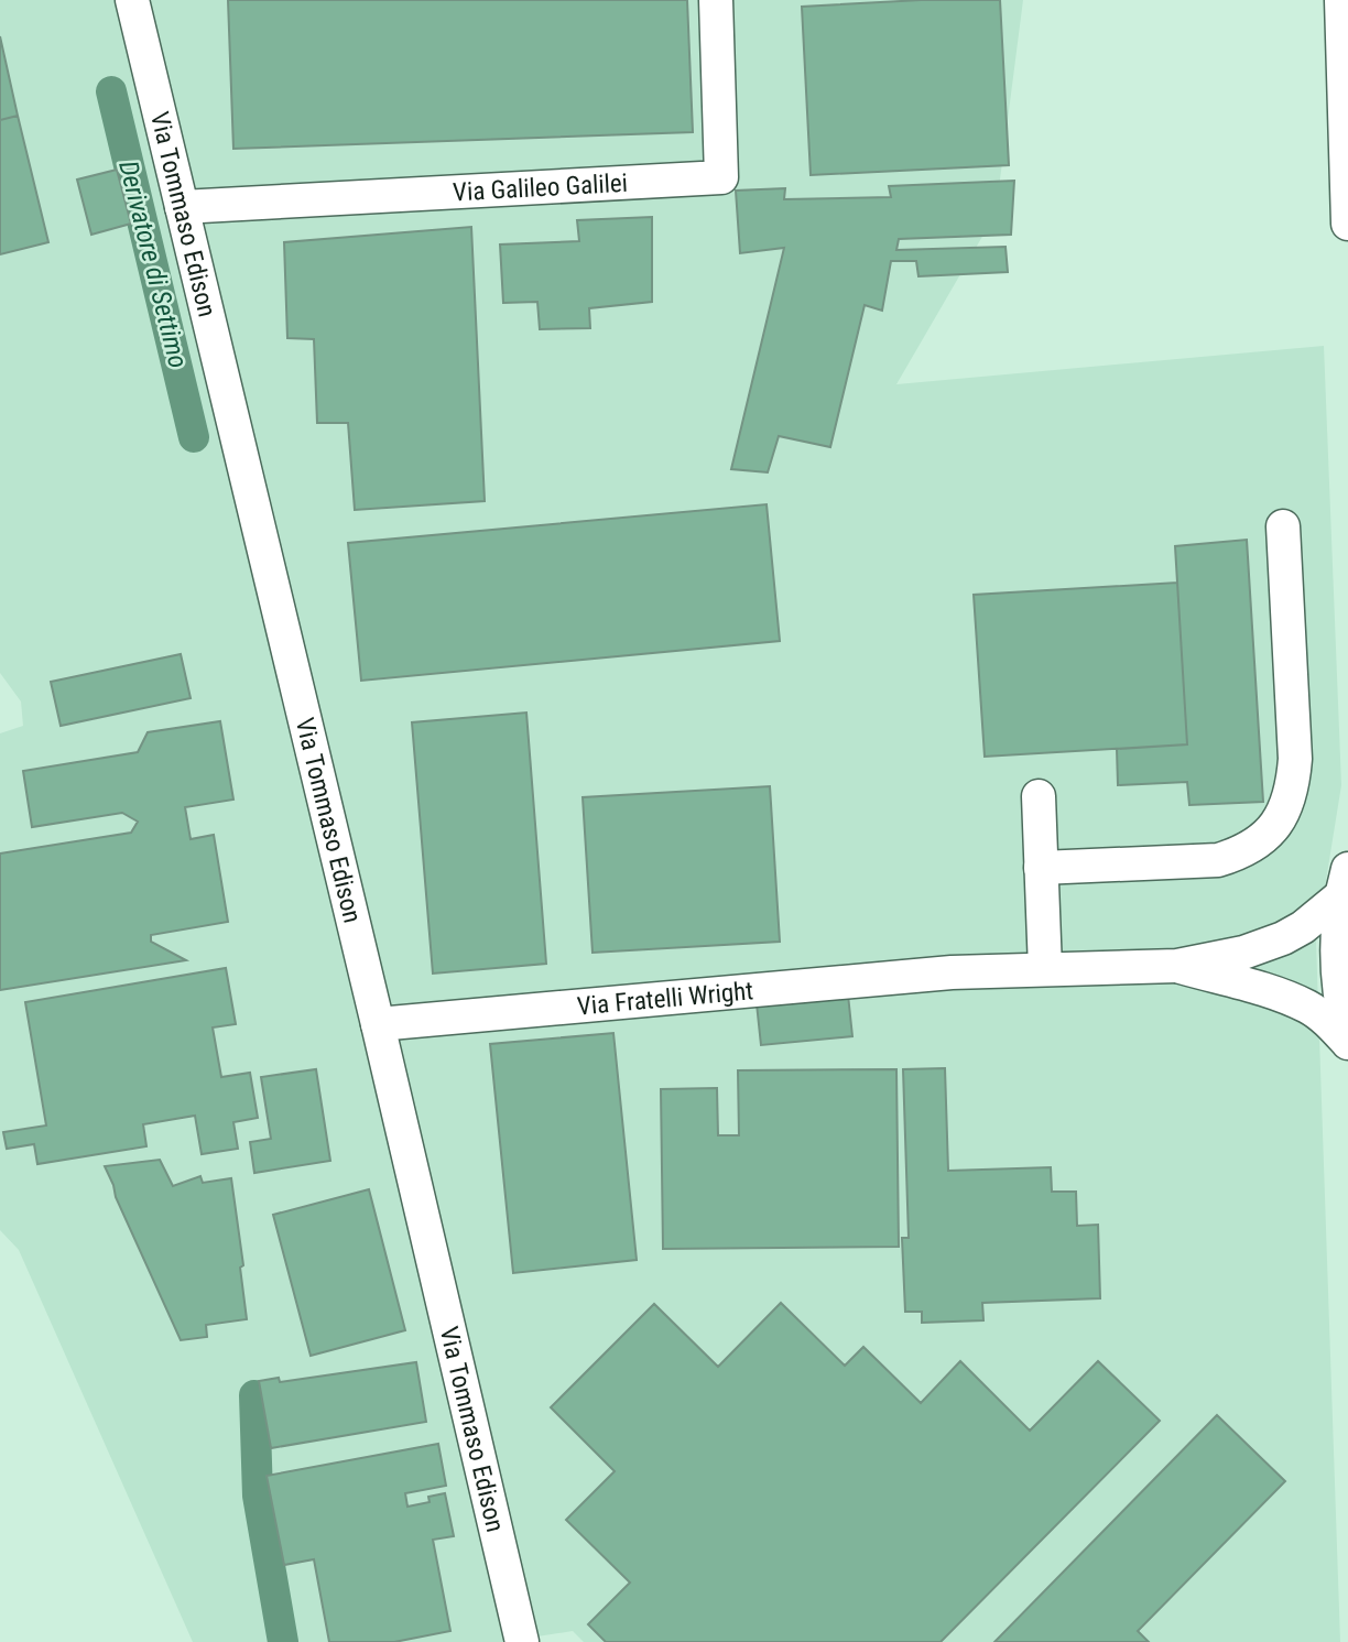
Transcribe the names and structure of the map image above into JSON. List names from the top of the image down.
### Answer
{
  "streets": {
    "street": ["Via Galileo Galilei", "Via Tommaso Edison", "Via Fratelli Wright"]
  },
  "crossings": [
    ["Via Galileo Galilei", "Via Tommaso Edison"],
    ["Via Tommaso Edison", "Via Fratelli Wright"]
  ],
  "water": ["Derivatore di Settimo"]
}
